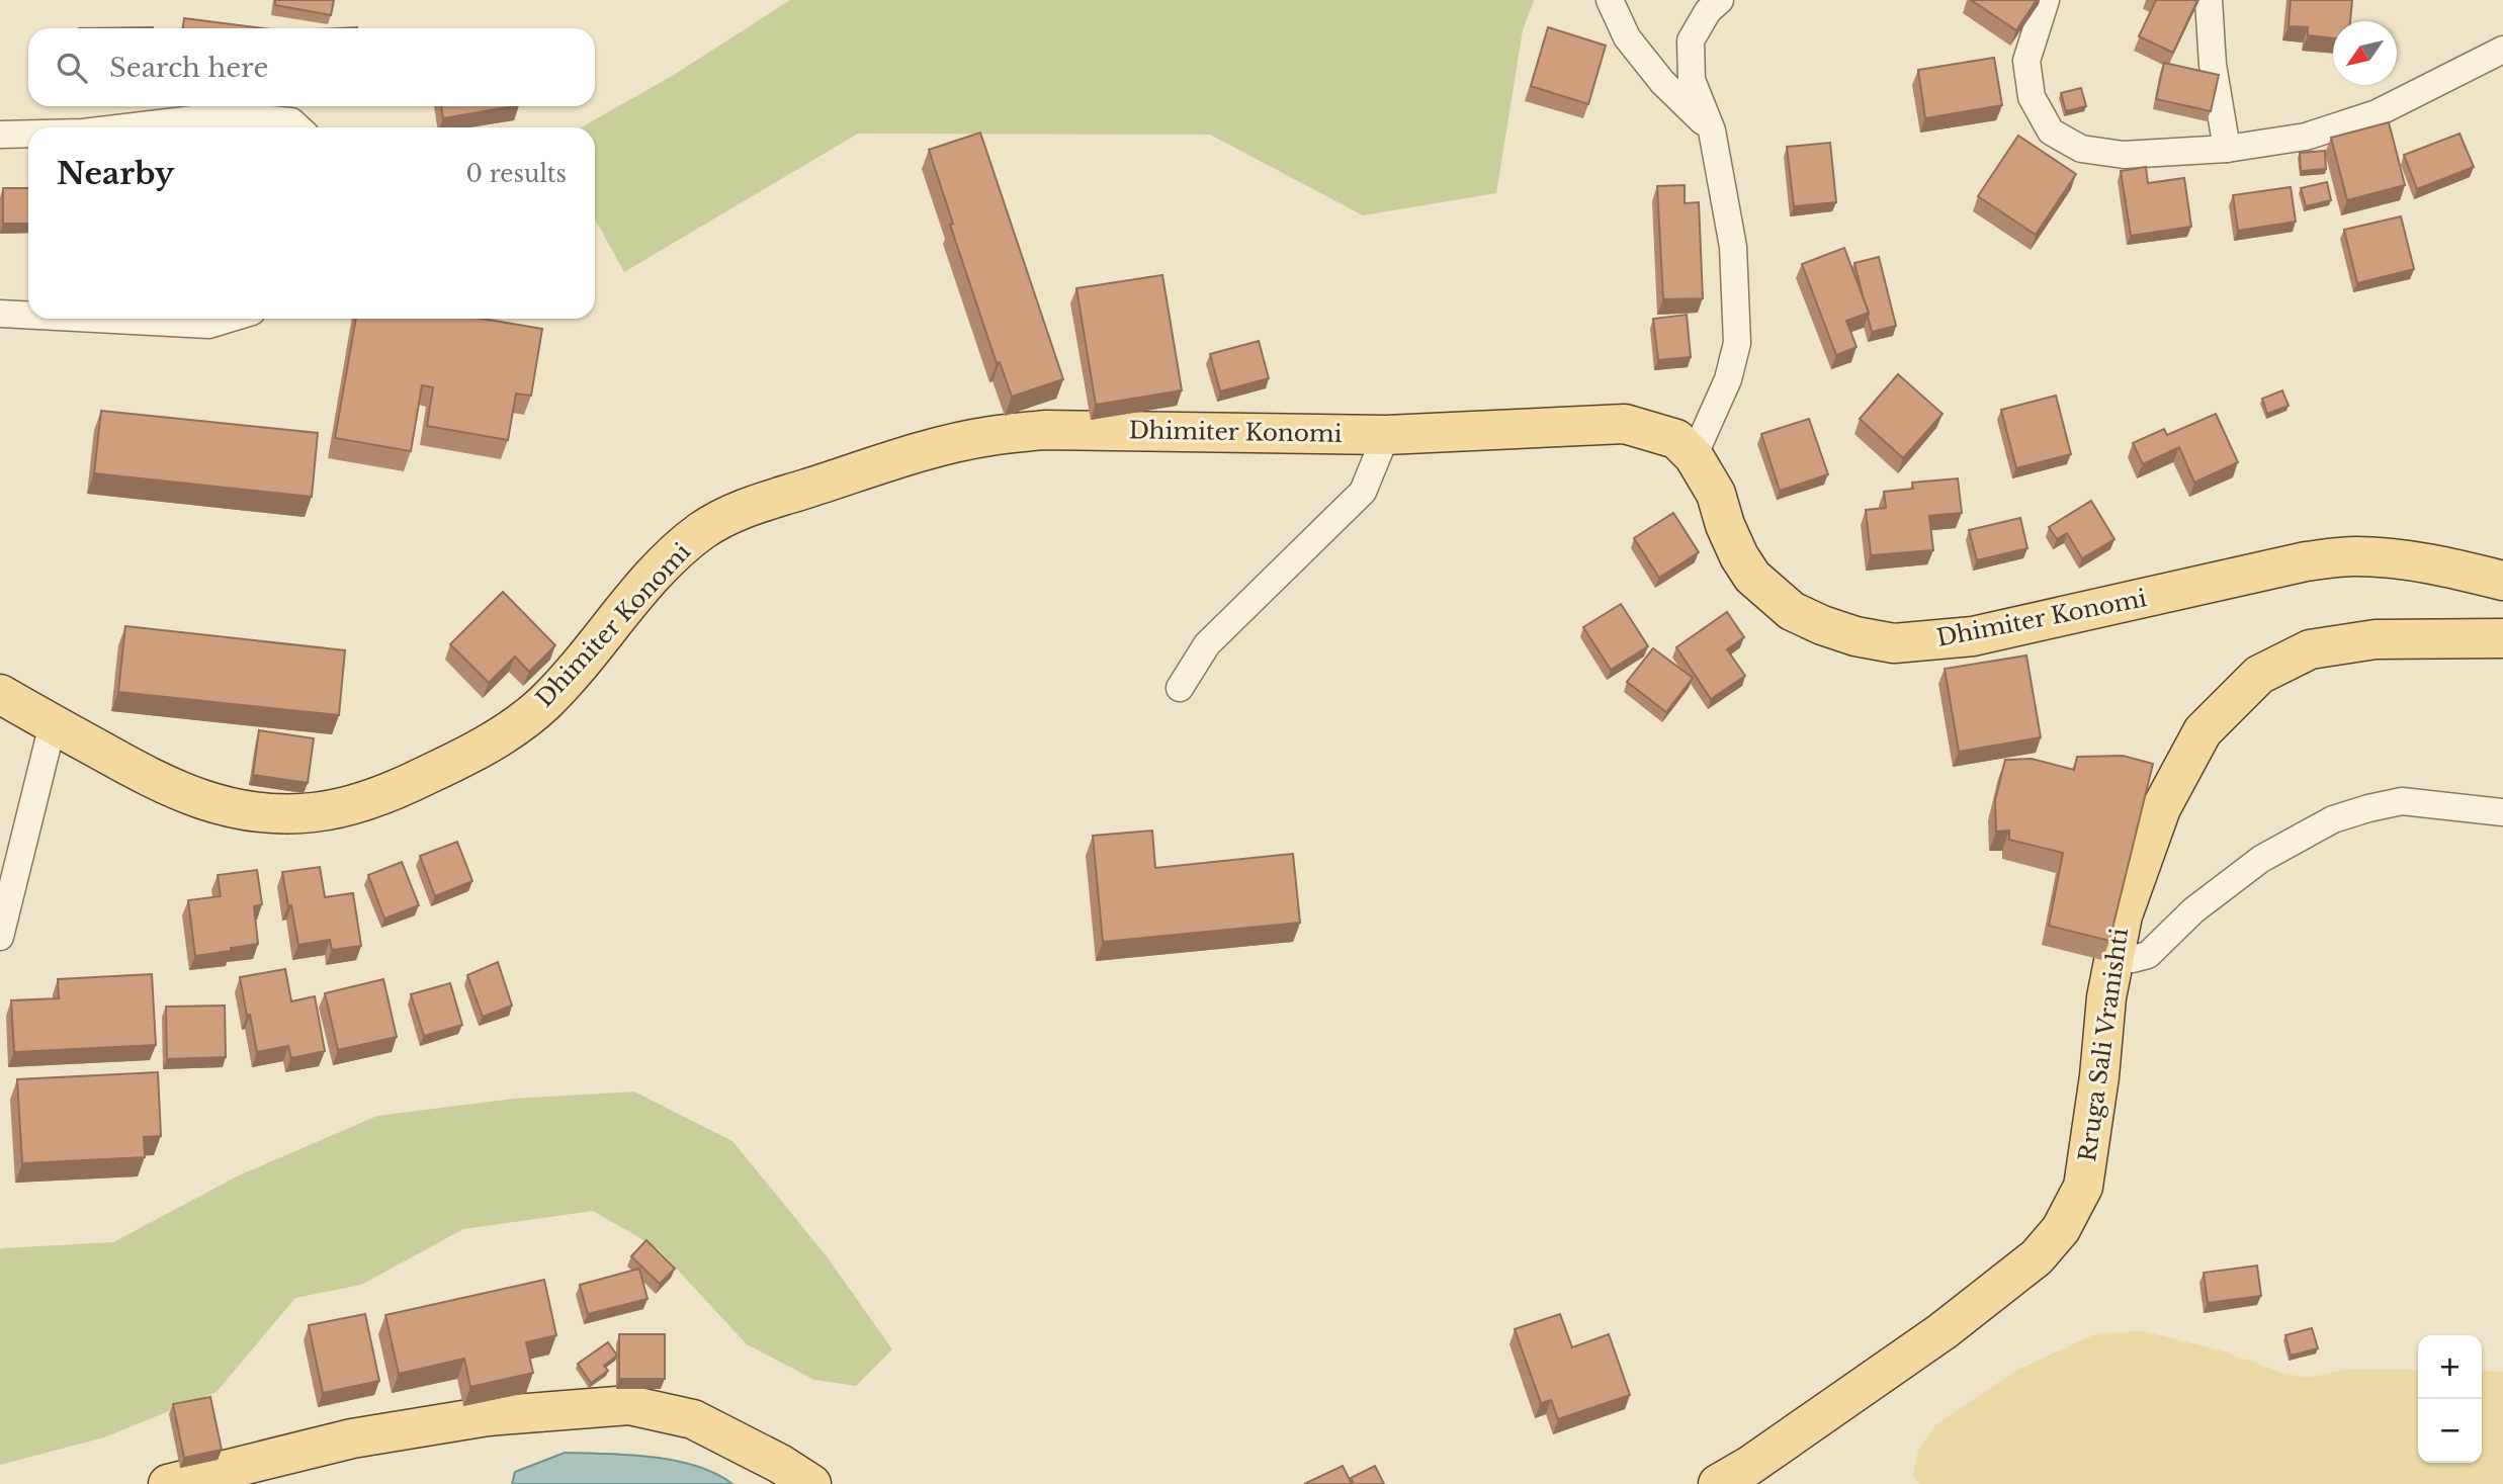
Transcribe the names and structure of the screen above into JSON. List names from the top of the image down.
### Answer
{
  "streets": {
    "main road": ["Dhimiter Konomi", "Rruga Sali Vranishti"]
  },
  "north": "bottom left",
  "page": {
    "search": "Search here",
    "heading": ["Nearby", "0 results"],
    "map_buttons": ["+", "−"]
  }
}
